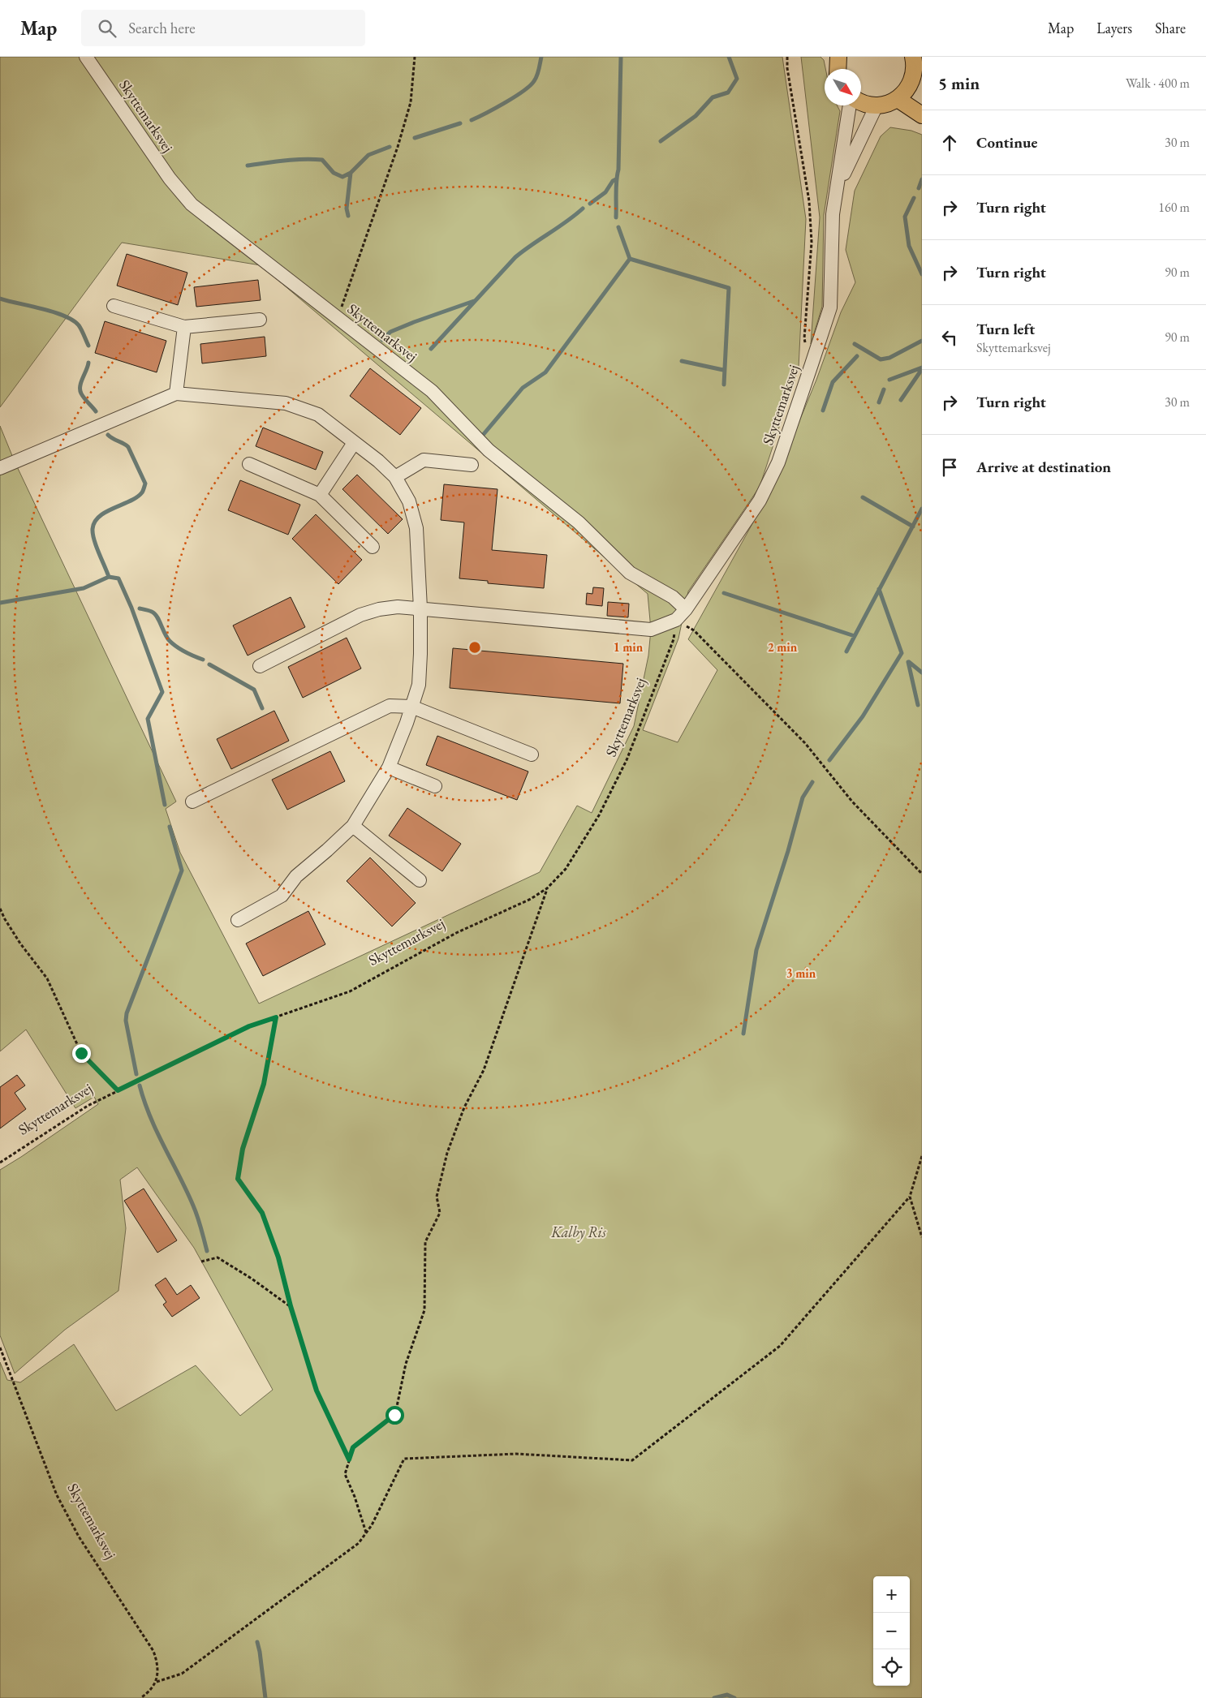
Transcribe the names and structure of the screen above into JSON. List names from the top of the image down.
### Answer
{
  "streets": {
    "street": ["Skyttemarksvej"]
  },
  "parks": ["Kalby Ris"],
  "north": "bottom right",
  "page": {
    "header": "Map",
    "search": "Search here",
    "nav": ["Map", "Layers", "Share"],
    "heading": ["5 min", "Walk · 400 m"],
    "list": [
      ["Continue", "30 m"],
      ["Turn right", "160 m"],
      ["Turn right", "90 m"],
      ["Turn left", "Skyttemarksvej", "90 m"],
      ["Turn right", "30 m"],
      "Arrive at destination"
    ],
    "map_buttons": ["+", "−"]
  },
  "rings": ["1 min", "2 min", "3 min"]
}
